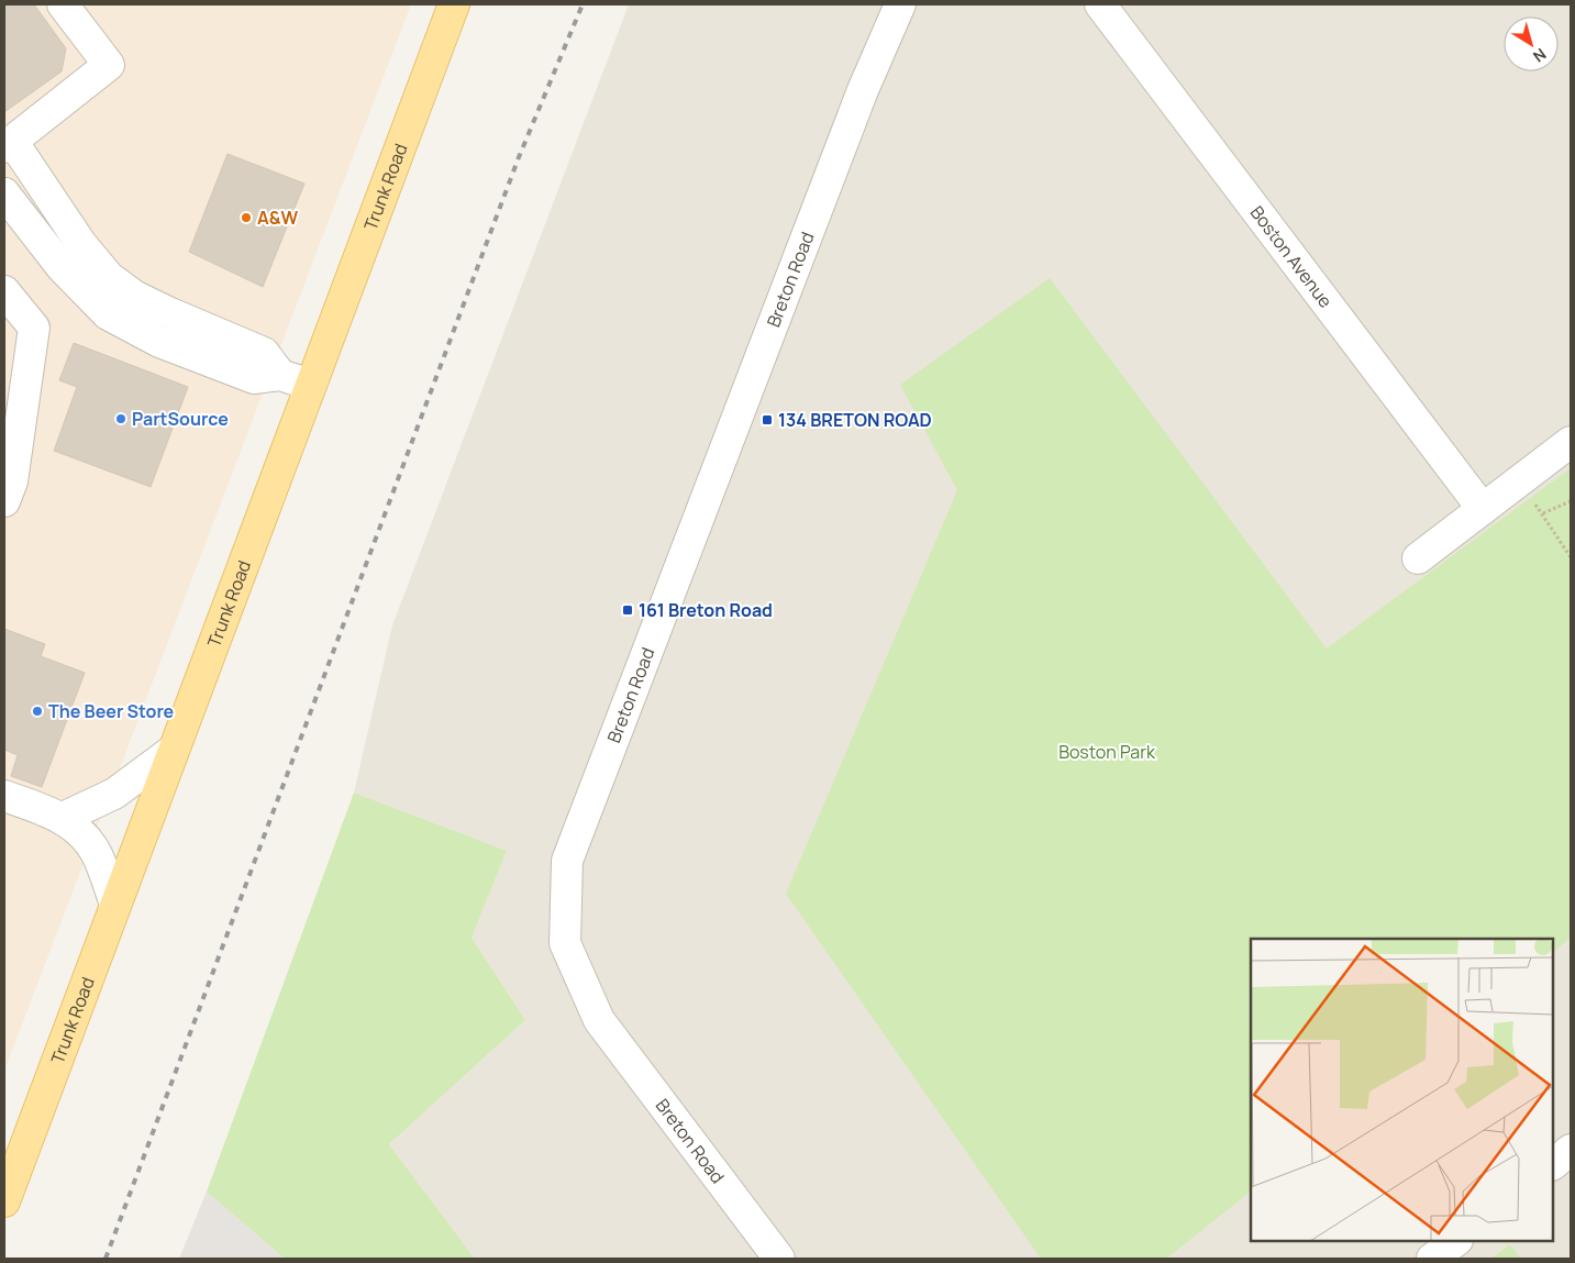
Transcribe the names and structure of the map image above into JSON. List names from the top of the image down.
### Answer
{
  "streets": {
    "main road": ["Trunk Road"],
    "street": ["Boston Avenue", "Breton Road"]
  },
  "parks": ["Boston Park"],
  "places": {
    "other": ["A&W", "PartSource", "The Beer Store"],
    "transit": ["134 BRETON ROAD", "161 Breton Road"]
  },
  "north": "bottom right"
}
